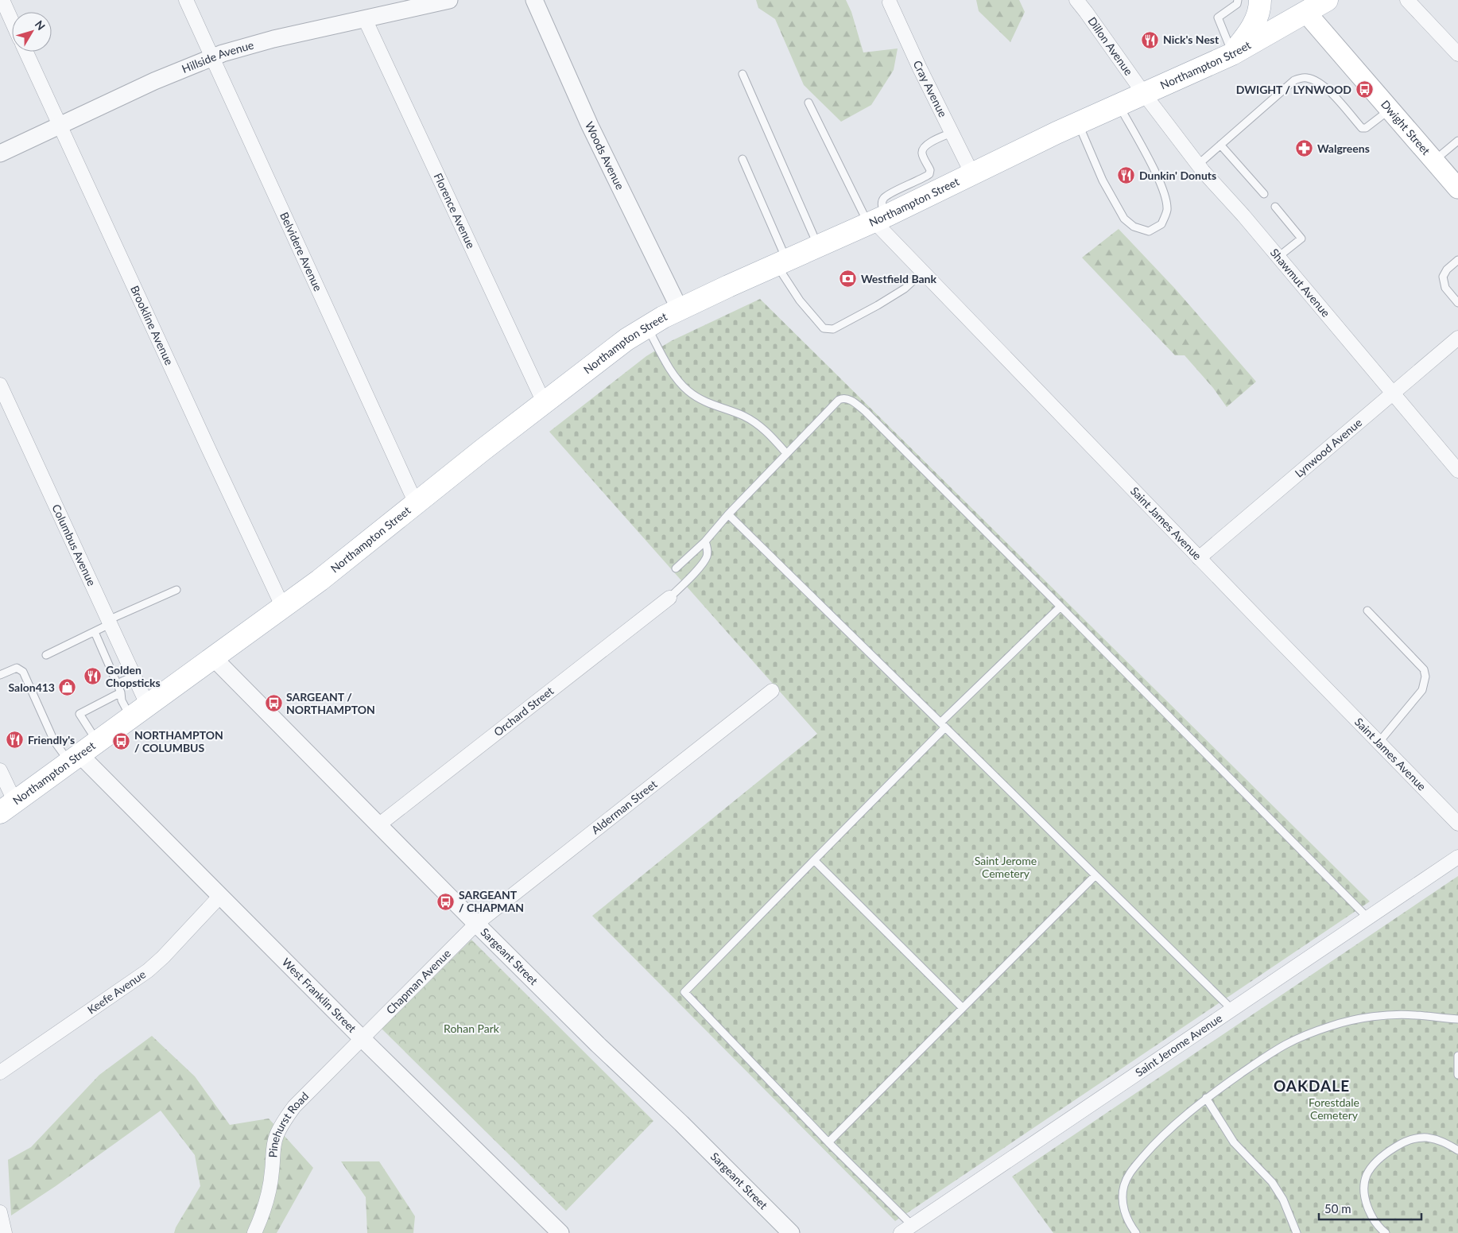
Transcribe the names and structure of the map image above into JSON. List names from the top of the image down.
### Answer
{
  "streets": {
    "main road": ["Northampton Street", "Dwight Street"],
    "street": [
      "Dillon Avenue",
      "Hillside Avenue",
      "Cray Avenue",
      "Woods Avenue",
      "Florence Avenue",
      "Belvidere Avenue",
      "Shawmut Avenue",
      "Brookline Avenue",
      "Lynwood Avenue",
      "Saint James Avenue",
      "Columbus Avenue",
      "Orchard Street",
      "Alderman Street",
      "Sargeant Street",
      "Chapman Avenue",
      "Keefe Avenue",
      "West Franklin Street",
      "Saint Jerome Avenue",
      "Pinehurst Road"
    ]
  },
  "crossings": [
    ["Dillon Avenue", "Northampton Street"],
    ["Dillon Avenue", "Shawmut Avenue"],
    ["Hillside Avenue", "Florence Avenue"],
    ["Hillside Avenue", "Belvidere Avenue"],
    ["Hillside Avenue", "Brookline Avenue"],
    ["Northampton Street", "Cray Avenue"],
    ["Northampton Street", "Dwight Street"],
    ["Northampton Street", "Woods Avenue"],
    ["Northampton Street", "Florence Avenue"],
    ["Northampton Street", "Belvidere Avenue"],
    ["Northampton Street", "Shawmut Avenue"],
    ["Northampton Street", "Brookline Avenue"],
    ["Northampton Street", "Saint James Avenue"],
    ["Northampton Street", "Columbus Avenue"],
    ["Northampton Street", "Sargeant Street"],
    ["Northampton Street", "West Franklin Street"],
    ["Shawmut Avenue", "Lynwood Avenue"],
    ["Lynwood Avenue", "Saint James Avenue"],
    ["Orchard Street", "Sargeant Street"],
    ["Alderman Street", "Sargeant Street"],
    ["Alderman Street", "Chapman Avenue"],
    ["Sargeant Street", "Chapman Avenue"],
    ["Chapman Avenue", "West Franklin Street"],
    ["Chapman Avenue", "Pinehurst Road"],
    ["Keefe Avenue", "West Franklin Street"],
    ["West Franklin Street", "Pinehurst Road"]
  ],
  "districts": ["OAKDALE"],
  "parks": ["Saint Jerome Cemetery", "Rohan Park", "Forestdale Cemetery"],
  "places": {
    "restaurant": [
      "Nick's Nest",
      "Dunkin' Donuts",
      "Golden Chopsticks",
      "Friendly's"
    ],
    "bus stop": [
      "DWIGHT / LYNWOOD",
      "SARGEANT / NORTHAMPTON",
      "NORTHAMPTON / COLUMBUS",
      "SARGEANT / CHAPMAN"
    ],
    "pharmacy": ["Walgreens"],
    "bank": ["Westfield Bank"],
    "shop": ["Salon413"]
  },
  "scale_bar": "50 m",
  "north": "top right"
}
